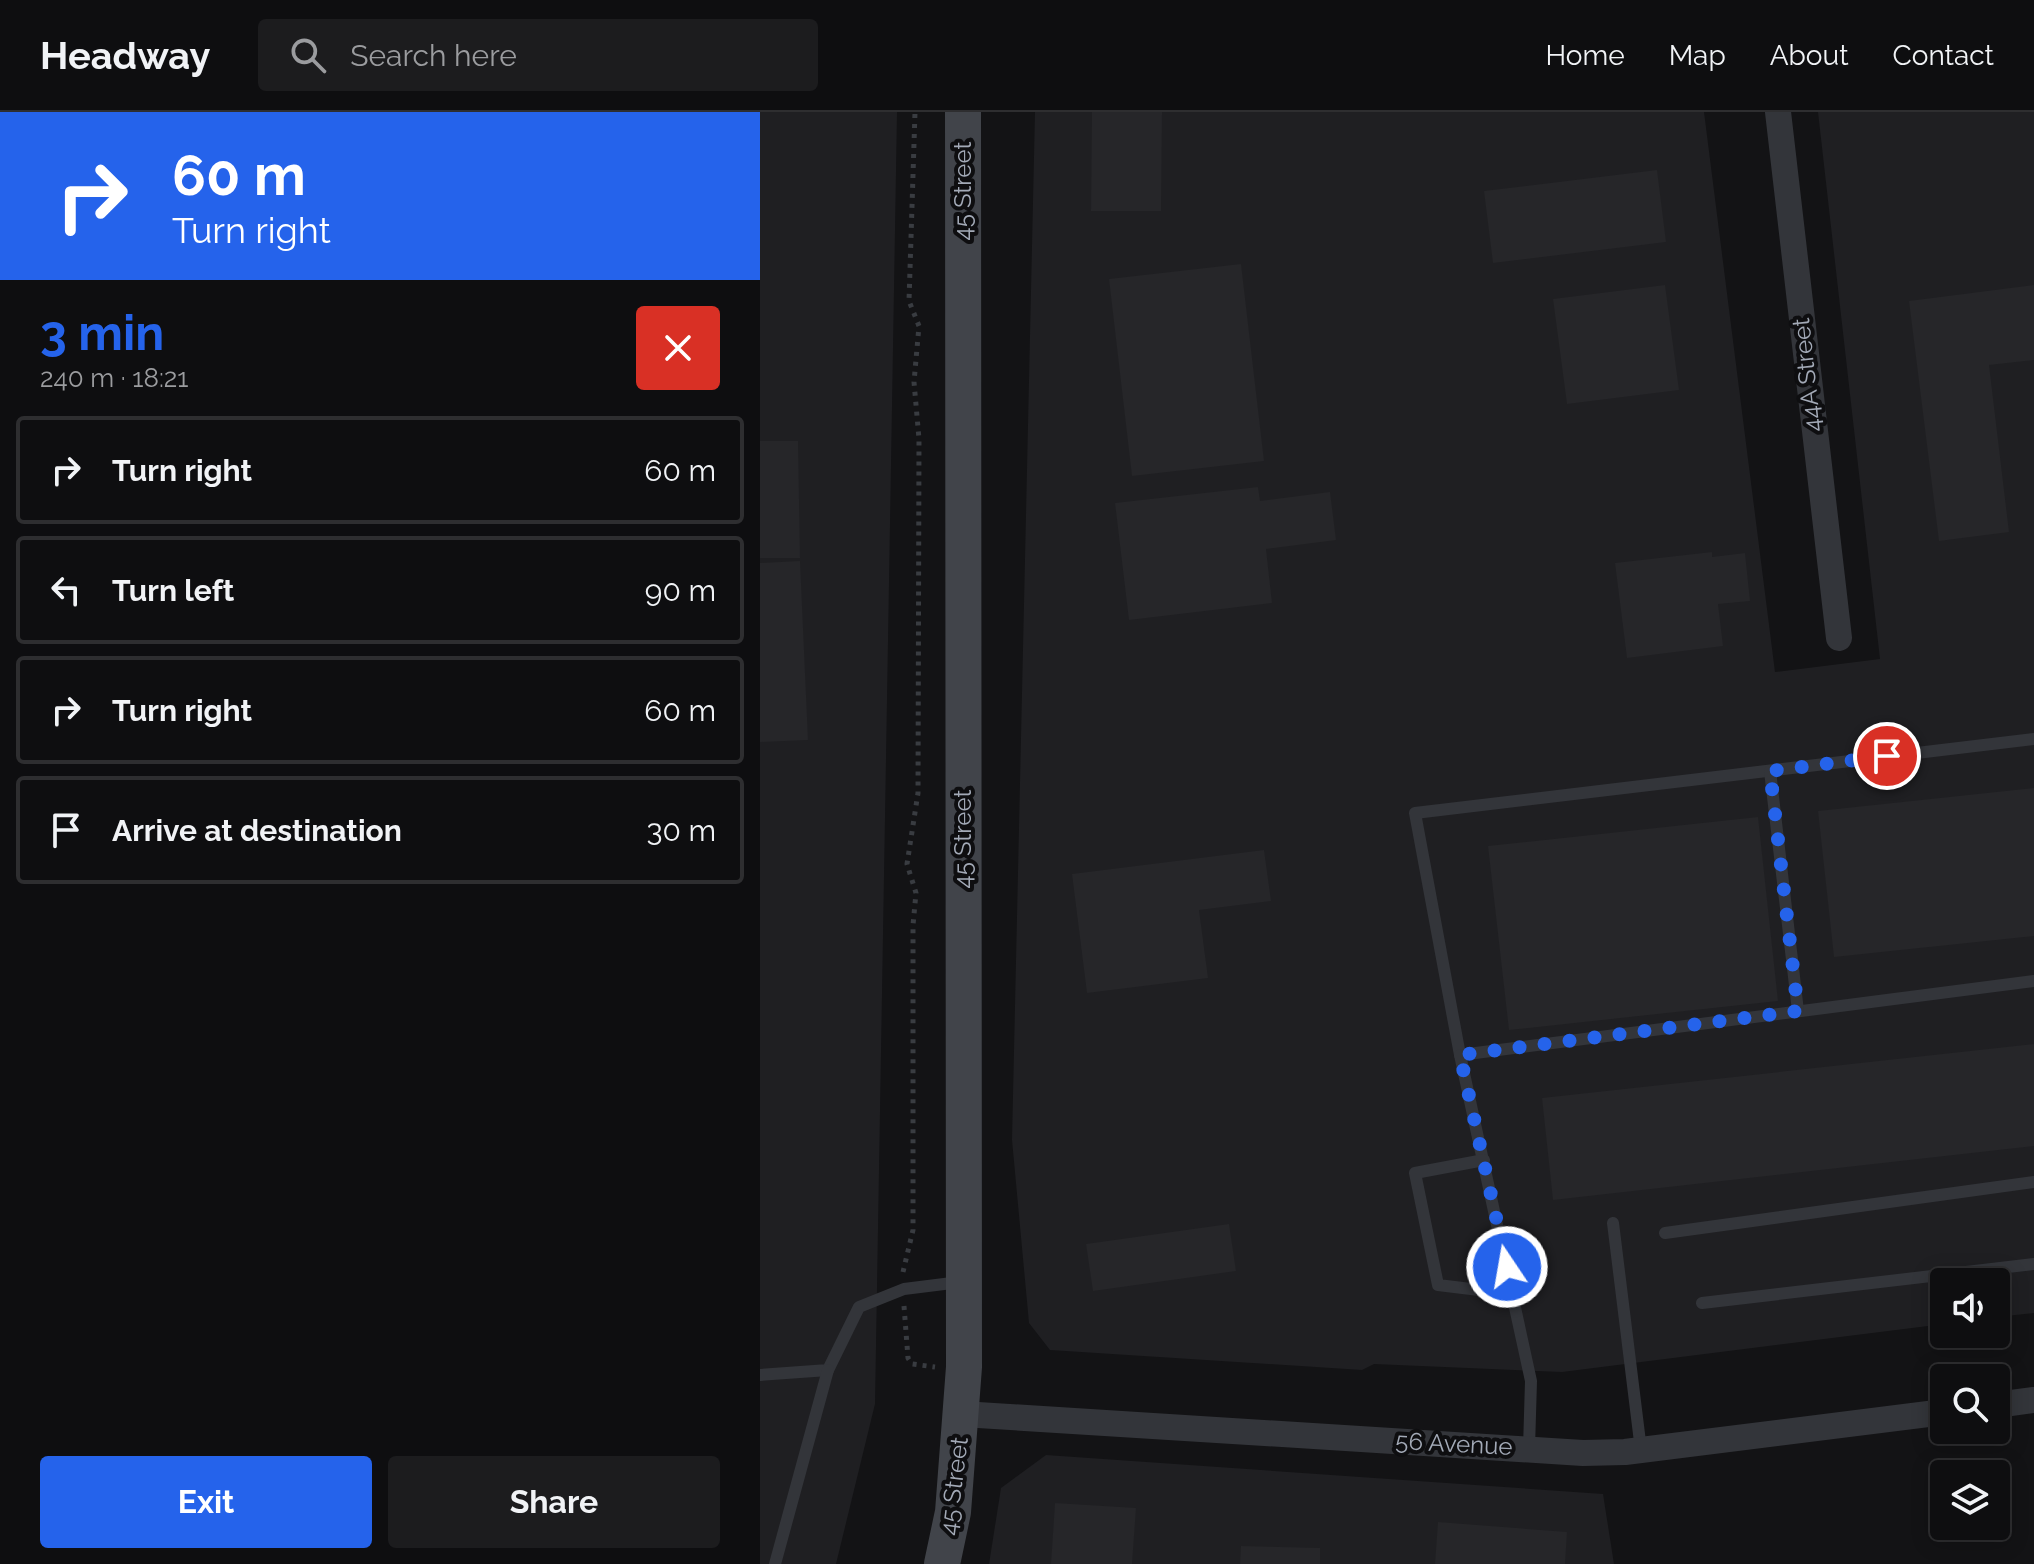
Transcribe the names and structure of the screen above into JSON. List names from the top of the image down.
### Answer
{
  "streets": {
    "main road": ["45 Street"],
    "street": ["44A Street", "56 Avenue"]
  },
  "crossings": [
    ["45 Street", "56 Avenue"]
  ],
  "page": {
    "header": "Headway",
    "search": "Search here",
    "nav": [
      "Home",
      "Map",
      "About",
      "Contact"
    ],
    "turn": ["60 m", "Turn right"],
    "heading": ["3 min", "240 m · 18:21"],
    "list": [
      {
        "name": "Turn right",
        "value": "60 m"
      },
      {
        "name": "Turn left",
        "value": "90 m"
      },
      {
        "name": "Turn right",
        "value": "60 m"
      },
      {
        "name": "Arrive at destination",
        "value": "30 m"
      }
    ],
    "buttons": ["Exit", "Share"]
  }
}
